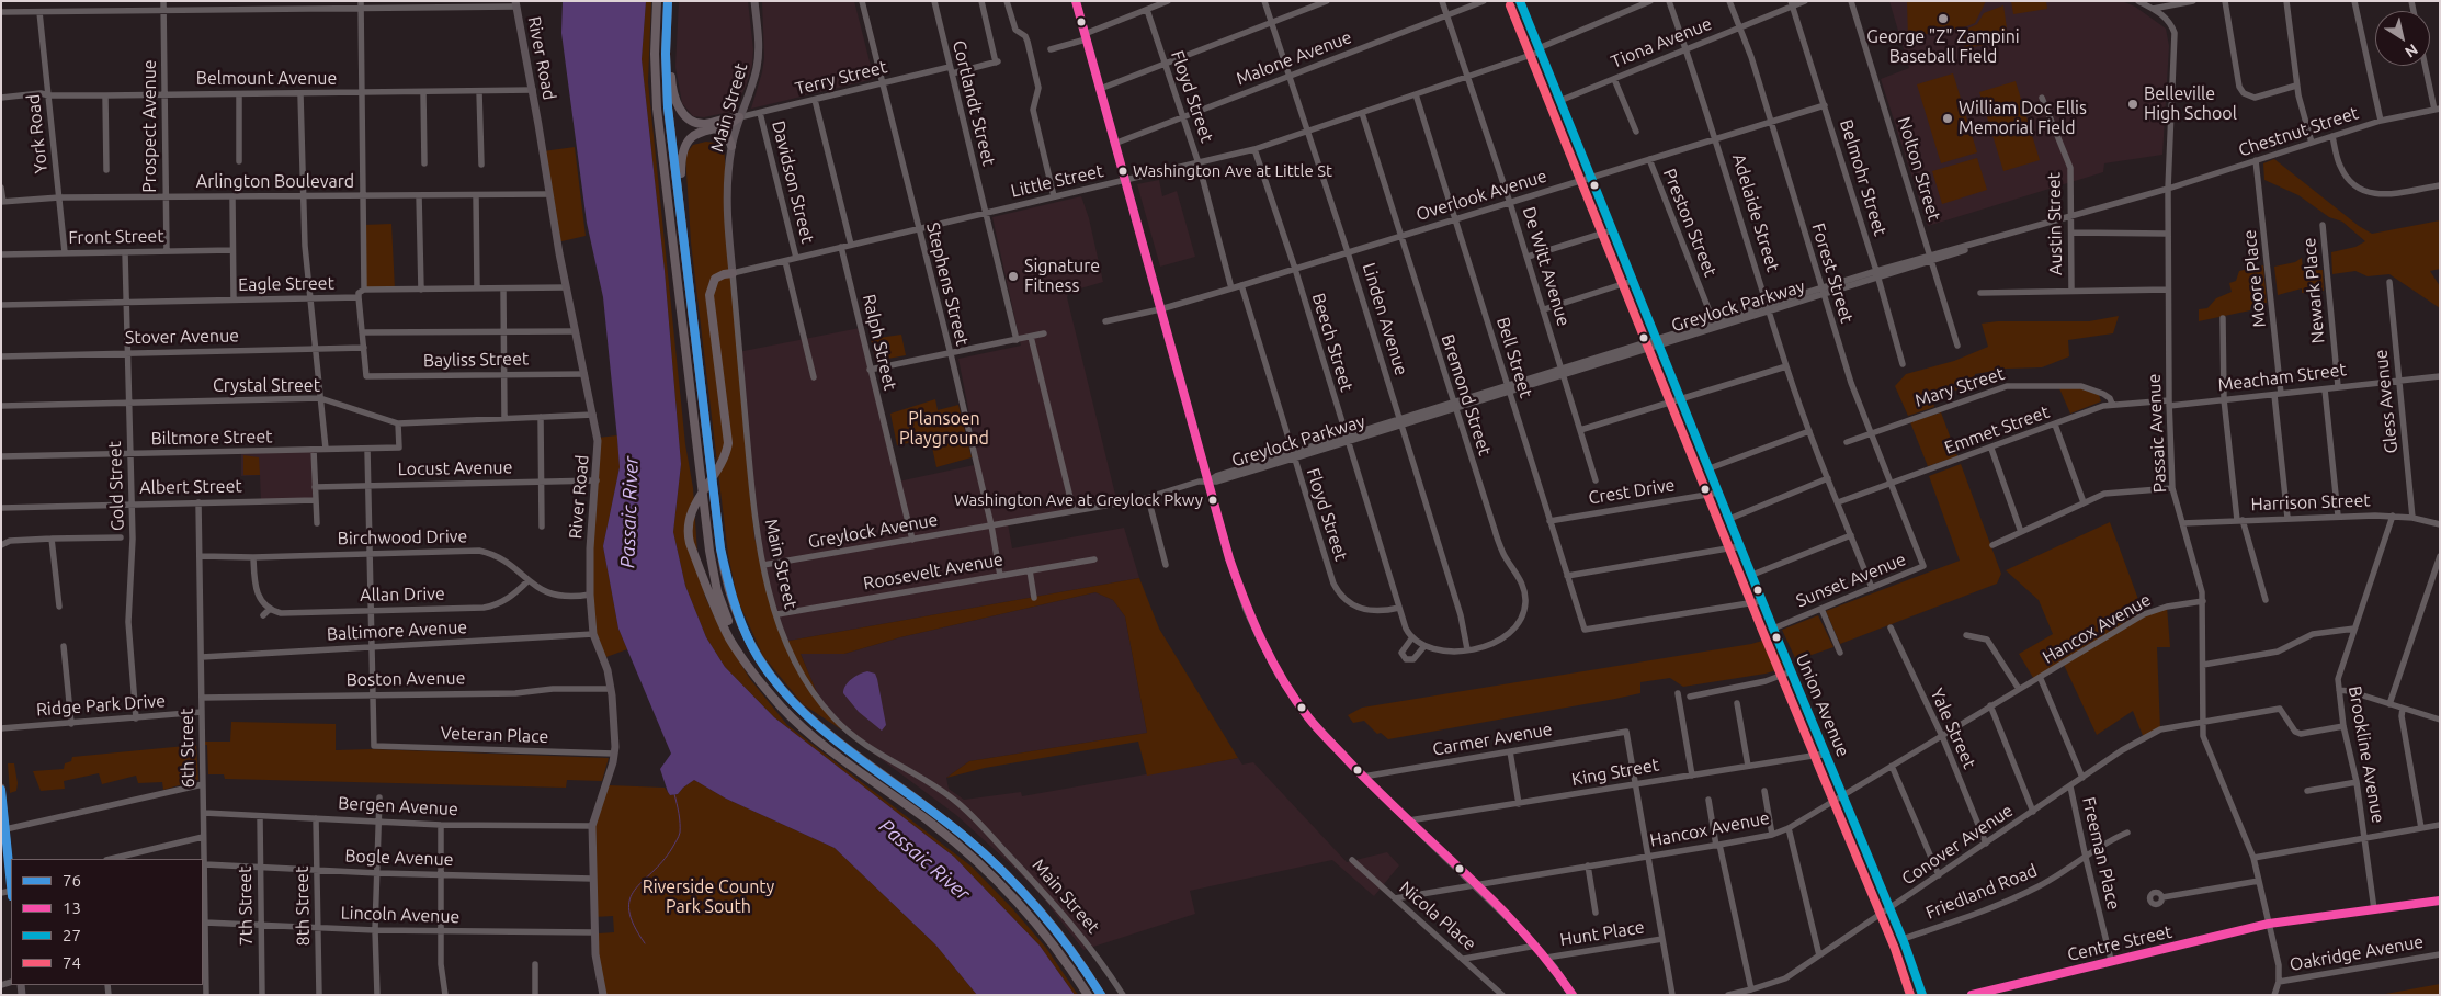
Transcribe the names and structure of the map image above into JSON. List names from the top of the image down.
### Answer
{
  "streets": {
    "main road": ["River Road", "Main Street"],
    "street": [
      "Tiona Avenue",
      "Malone Avenue",
      "Terry Street",
      "Belmount Avenue",
      "Floyd Street",
      "Cortlandt Street",
      "Prospect Avenue",
      "Chestnut Street",
      "York Road",
      "Nolton Street",
      "Belmohr Street",
      "Little Street",
      "Arlington Boulevard",
      "Davidson Street",
      "Overlook Avenue",
      "Adelaide Street",
      "Preston Street",
      "Austin Street",
      "Front Street",
      "De Witt Avenue",
      "Forest Street",
      "Moore Place",
      "Eagle Street",
      "Stephens Street",
      "Newark Place",
      "Greylock Parkway",
      "Linden Avenue",
      "Stover Avenue",
      "Ralph Street",
      "Beech Street",
      "Bell Street",
      "Bayliss Street",
      "Meacham Street",
      "Crystal Street",
      "Mary Street",
      "Bremond Street",
      "Gless Avenue",
      "Emmet Street",
      "Passaic Avenue",
      "Biltmore Street",
      "Locust Avenue",
      "Gold Street",
      "Albert Street",
      "Crest Drive",
      "Harrison Street",
      "Greylock Avenue",
      "Birchwood Drive",
      "Roosevelt Avenue",
      "Sunset Avenue",
      "Allan Drive",
      "Hancox Avenue",
      "Baltimore Avenue",
      "Boston Avenue",
      "Ridge Park Drive",
      "Union Avenue",
      "Yale Street",
      "Veteran Place",
      "Carmer Avenue",
      "6th Street",
      "Brookline Avenue",
      "King Street",
      "Bergen Avenue",
      "Conover Avenue",
      "Freeman Place",
      "Bogle Avenue",
      "Friedland Road",
      "7th Street",
      "8th Street",
      "Lincoln Avenue",
      "Nicola Place",
      "Hunt Place",
      "Centre Street",
      "Oakridge Avenue"
    ]
  },
  "crossings": [
    ["Tiona Avenue", "Belmohr Street"],
    ["Tiona Avenue", "Adelaide Street"],
    ["Tiona Avenue", "Forest Street"],
    ["Tiona Avenue", "Union Avenue"],
    ["River Road", "Belmount Avenue"],
    ["River Road", "Arlington Boulevard"],
    ["River Road", "Bayliss Street"],
    ["River Road", "Crystal Street"],
    ["River Road", "Locust Avenue"],
    ["River Road", "Birchwood Drive"],
    ["River Road", "Baltimore Avenue"],
    ["River Road", "Boston Avenue"],
    ["River Road", "Veteran Place"],
    ["River Road", "Bergen Avenue"],
    ["River Road", "Bogle Avenue"],
    ["River Road", "Lincoln Avenue"],
    ["Malone Avenue", "Floyd Street"],
    ["Malone Avenue", "De Witt Avenue"],
    ["Malone Avenue", "Linden Avenue"],
    ["Terry Street", "Cortlandt Street"],
    ["Terry Street", "Main Street"],
    ["Terry Street", "Davidson Street"],
    ["Terry Street", "Stephens Street"],
    ["Belmount Avenue", "Prospect Avenue"],
    ["Belmount Avenue", "York Road"],
    ["Floyd Street", "Little Street"],
    ["Floyd Street", "Overlook Avenue"],
    ["Floyd Street", "Greylock Parkway"],
    ["Floyd Street", "Beech Street"],
    ["Cortlandt Street", "Little Street"],
    ["Main Street", "Little Street"],
    ["Main Street", "Greylock Avenue"],
    ["Main Street", "Roosevelt Avenue"],
    ["Prospect Avenue", "Arlington Boulevard"],
    ["Prospect Avenue", "Front Street"],
    ["Chestnut Street", "Moore Place"],
    ["Chestnut Street", "Greylock Parkway"],
    ["Chestnut Street", "Passaic Avenue"],
    ["York Road", "Arlington Boulevard"],
    ["York Road", "Front Street"],
    ["Nolton Street", "Greylock Parkway"],
    ["Belmohr Street", "Overlook Avenue"],
    ["Belmohr Street", "Greylock Parkway"],
    ["Little Street", "Davidson Street"],
    ["Little Street", "De Witt Avenue"],
    ["Little Street", "Stephens Street"],
    ["Little Street", "Linden Avenue"],
    ["Little Street", "Ralph Street"],
    ["Little Street", "Beech Street"],
    ["Little Street", "Bell Street"],
    ["Little Street", "Bremond Street"],
    ["Little Street", "Union Avenue"],
    ["Overlook Avenue", "Adelaide Street"],
    ["Overlook Avenue", "Preston Street"],
    ["Overlook Avenue", "De Witt Avenue"],
    ["Overlook Avenue", "Forest Street"],
    ["Overlook Avenue", "Linden Avenue"],
    ["Overlook Avenue", "Beech Street"],
    ["Overlook Avenue", "Bell Street"],
    ["Overlook Avenue", "Bremond Street"],
    ["Overlook Avenue", "Union Avenue"],
    ["Adelaide Street", "Greylock Parkway"],
    ["Adelaide Street", "Emmet Street"],
    ["Adelaide Street", "Sunset Avenue"],
    ["Preston Street", "Greylock Parkway"],
    ["Austin Street", "Greylock Parkway"],
    ["Front Street", "Gold Street"],
    ["De Witt Avenue", "Greylock Parkway"],
    ["Forest Street", "Greylock Parkway"],
    ["Forest Street", "Mary Street"],
    ["Forest Street", "Emmet Street"],
    ["Forest Street", "Sunset Avenue"],
    ["Moore Place", "Meacham Street"],
    ["Moore Place", "Harrison Street"],
    ["Eagle Street", "Gold Street"],
    ["Stephens Street", "Greylock Avenue"],
    ["Stephens Street", "Roosevelt Avenue"],
    ["Newark Place", "Meacham Street"],
    ["Greylock Parkway", "Linden Avenue"],
    ["Greylock Parkway", "Beech Street"],
    ["Greylock Parkway", "Bell Street"],
    ["Greylock Parkway", "Bremond Street"],
    ["Greylock Parkway", "Passaic Avenue"],
    ["Greylock Parkway", "Union Avenue"],
    ["Linden Avenue", "Beech Street"],
    ["Linden Avenue", "Bremond Street"],
    ["Stover Avenue", "Bayliss Street"],
    ["Stover Avenue", "Gold Street"],
    ["Ralph Street", "Greylock Avenue"],
    ["Beech Street", "Bremond Street"],
    ["Bell Street", "Crest Drive"],
    ["Bell Street", "Union Avenue"],
    ["Meacham Street", "Gless Avenue"],
    ["Meacham Street", "Emmet Street"],
    ["Meacham Street", "Passaic Avenue"],
    ["Crystal Street", "Biltmore Street"],
    ["Crystal Street", "Gold Street"],
    ["Mary Street", "Emmet Street"],
    ["Gless Avenue", "Harrison Street"],
    ["Emmet Street", "Passaic Avenue"],
    ["Passaic Avenue", "Harrison Street"],
    ["Passaic Avenue", "Hancox Avenue"],
    ["Passaic Avenue", "Conover Avenue"],
    ["Passaic Avenue", "Centre Street"],
    ["Passaic Avenue", "Oakridge Avenue"],
    ["Biltmore Street", "Gold Street"],
    ["Gold Street", "Albert Street"],
    ["Gold Street", "Ridge Park Drive"],
    ["Albert Street", "6th Street"],
    ["Crest Drive", "Union Avenue"],
    ["Harrison Street", "Brookline Avenue"],
    ["Birchwood Drive", "Allan Drive"],
    ["Birchwood Drive", "6th Street"],
    ["Sunset Avenue", "Union Avenue"],
    ["Hancox Avenue", "Union Avenue"],
    ["Hancox Avenue", "Yale Street"],
    ["Hancox Avenue", "Nicola Place"],
    ["Baltimore Avenue", "6th Street"],
    ["Boston Avenue", "Veteran Place"],
    ["Boston Avenue", "6th Street"],
    ["Ridge Park Drive", "6th Street"],
    ["Union Avenue", "King Street"],
    ["Union Avenue", "Conover Avenue"],
    ["Union Avenue", "Friedland Road"],
    ["Yale Street", "Conover Avenue"],
    ["Carmer Avenue", "King Street"],
    ["6th Street", "Bergen Avenue"],
    ["6th Street", "Bogle Avenue"],
    ["6th Street", "Lincoln Avenue"],
    ["Brookline Avenue", "Conover Avenue"],
    ["Brookline Avenue", "Centre Street"],
    ["Bergen Avenue", "7th Street"],
    ["Bergen Avenue", "8th Street"],
    ["Conover Avenue", "Freeman Place"],
    ["Freeman Place", "Friedland Road"],
    ["Freeman Place", "Centre Street"],
    ["Bogle Avenue", "7th Street"],
    ["Bogle Avenue", "8th Street"],
    ["7th Street", "Lincoln Avenue"],
    ["8th Street", "Lincoln Avenue"]
  ],
  "water": ["Passaic River"],
  "parks": ["Plansoen Playground", "Riverside County Park South"],
  "places": [
    "George \"Z\" Zampini Baseball Field",
    "Belleville High School",
    "William Doc Ellis Memorial Field",
    "Washington Ave at Little St",
    "Signature Fitness",
    "Washington Ave at Greylock Pkwy"
  ],
  "lines": [
    "transit line 76",
    "transit line 13",
    "transit line 27",
    "transit line 74"
  ],
  "legend": [
    "76",
    "13",
    "27",
    "74"
  ],
  "north": "bottom right"
}
